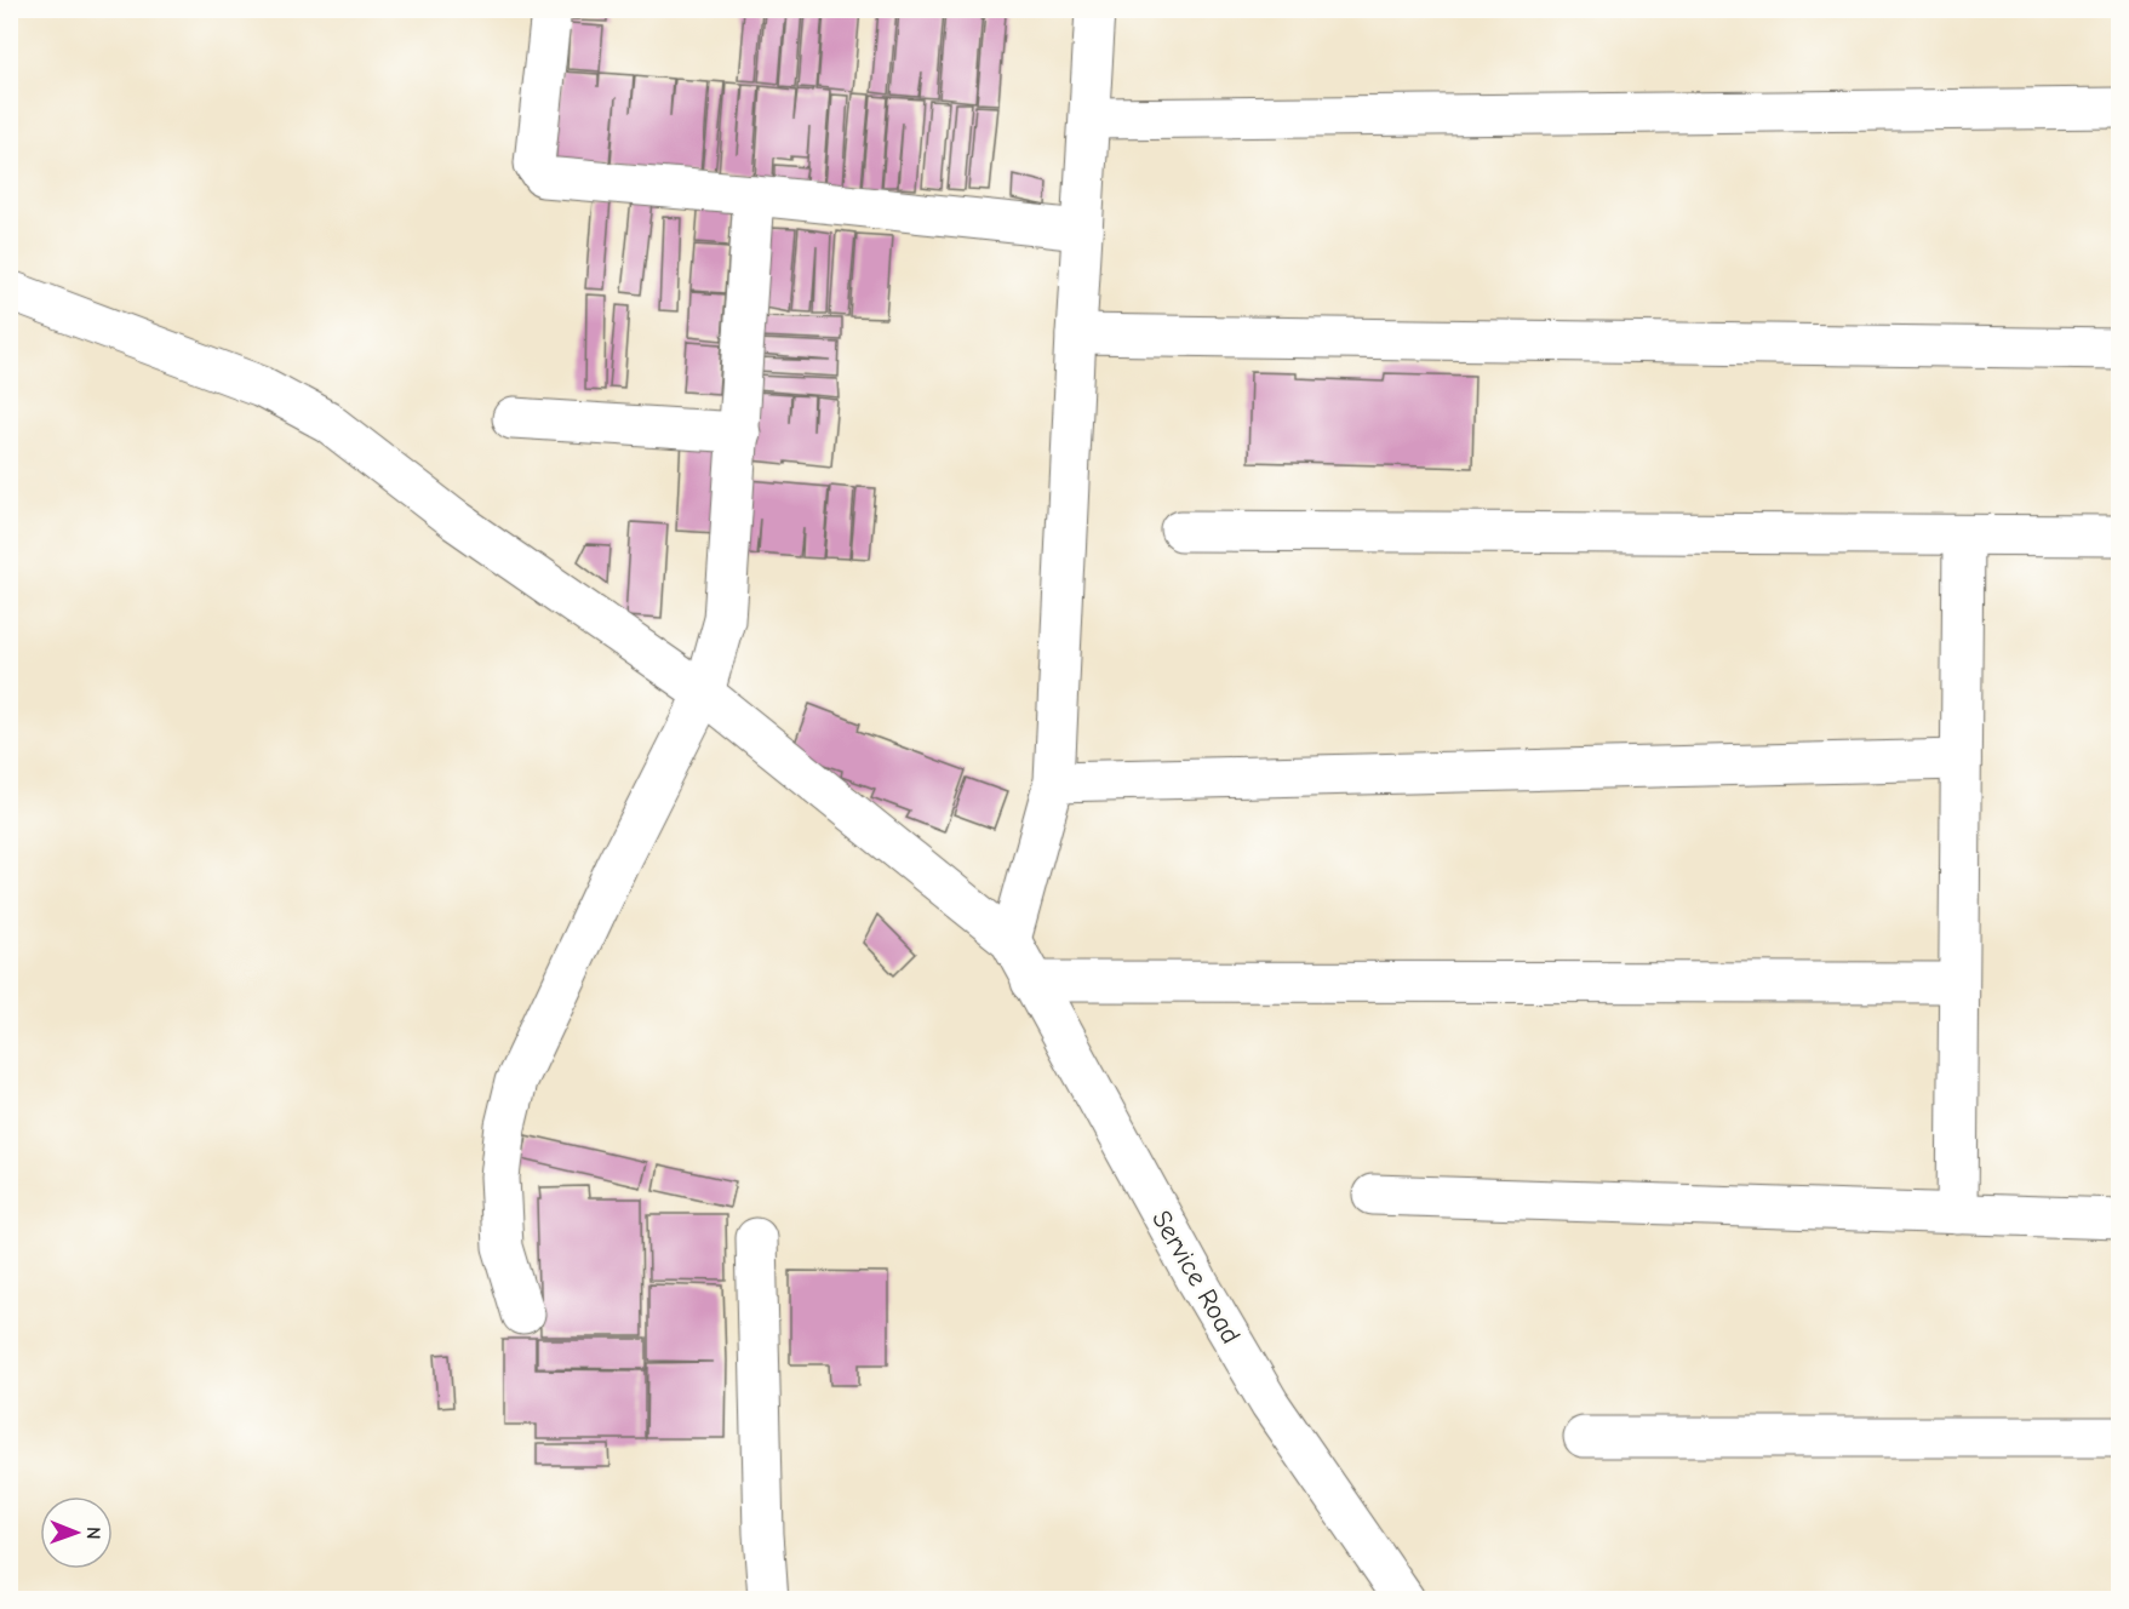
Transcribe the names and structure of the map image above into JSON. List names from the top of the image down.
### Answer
{
  "streets": {
    "street": ["Service Road"]
  },
  "north": "right"
}
